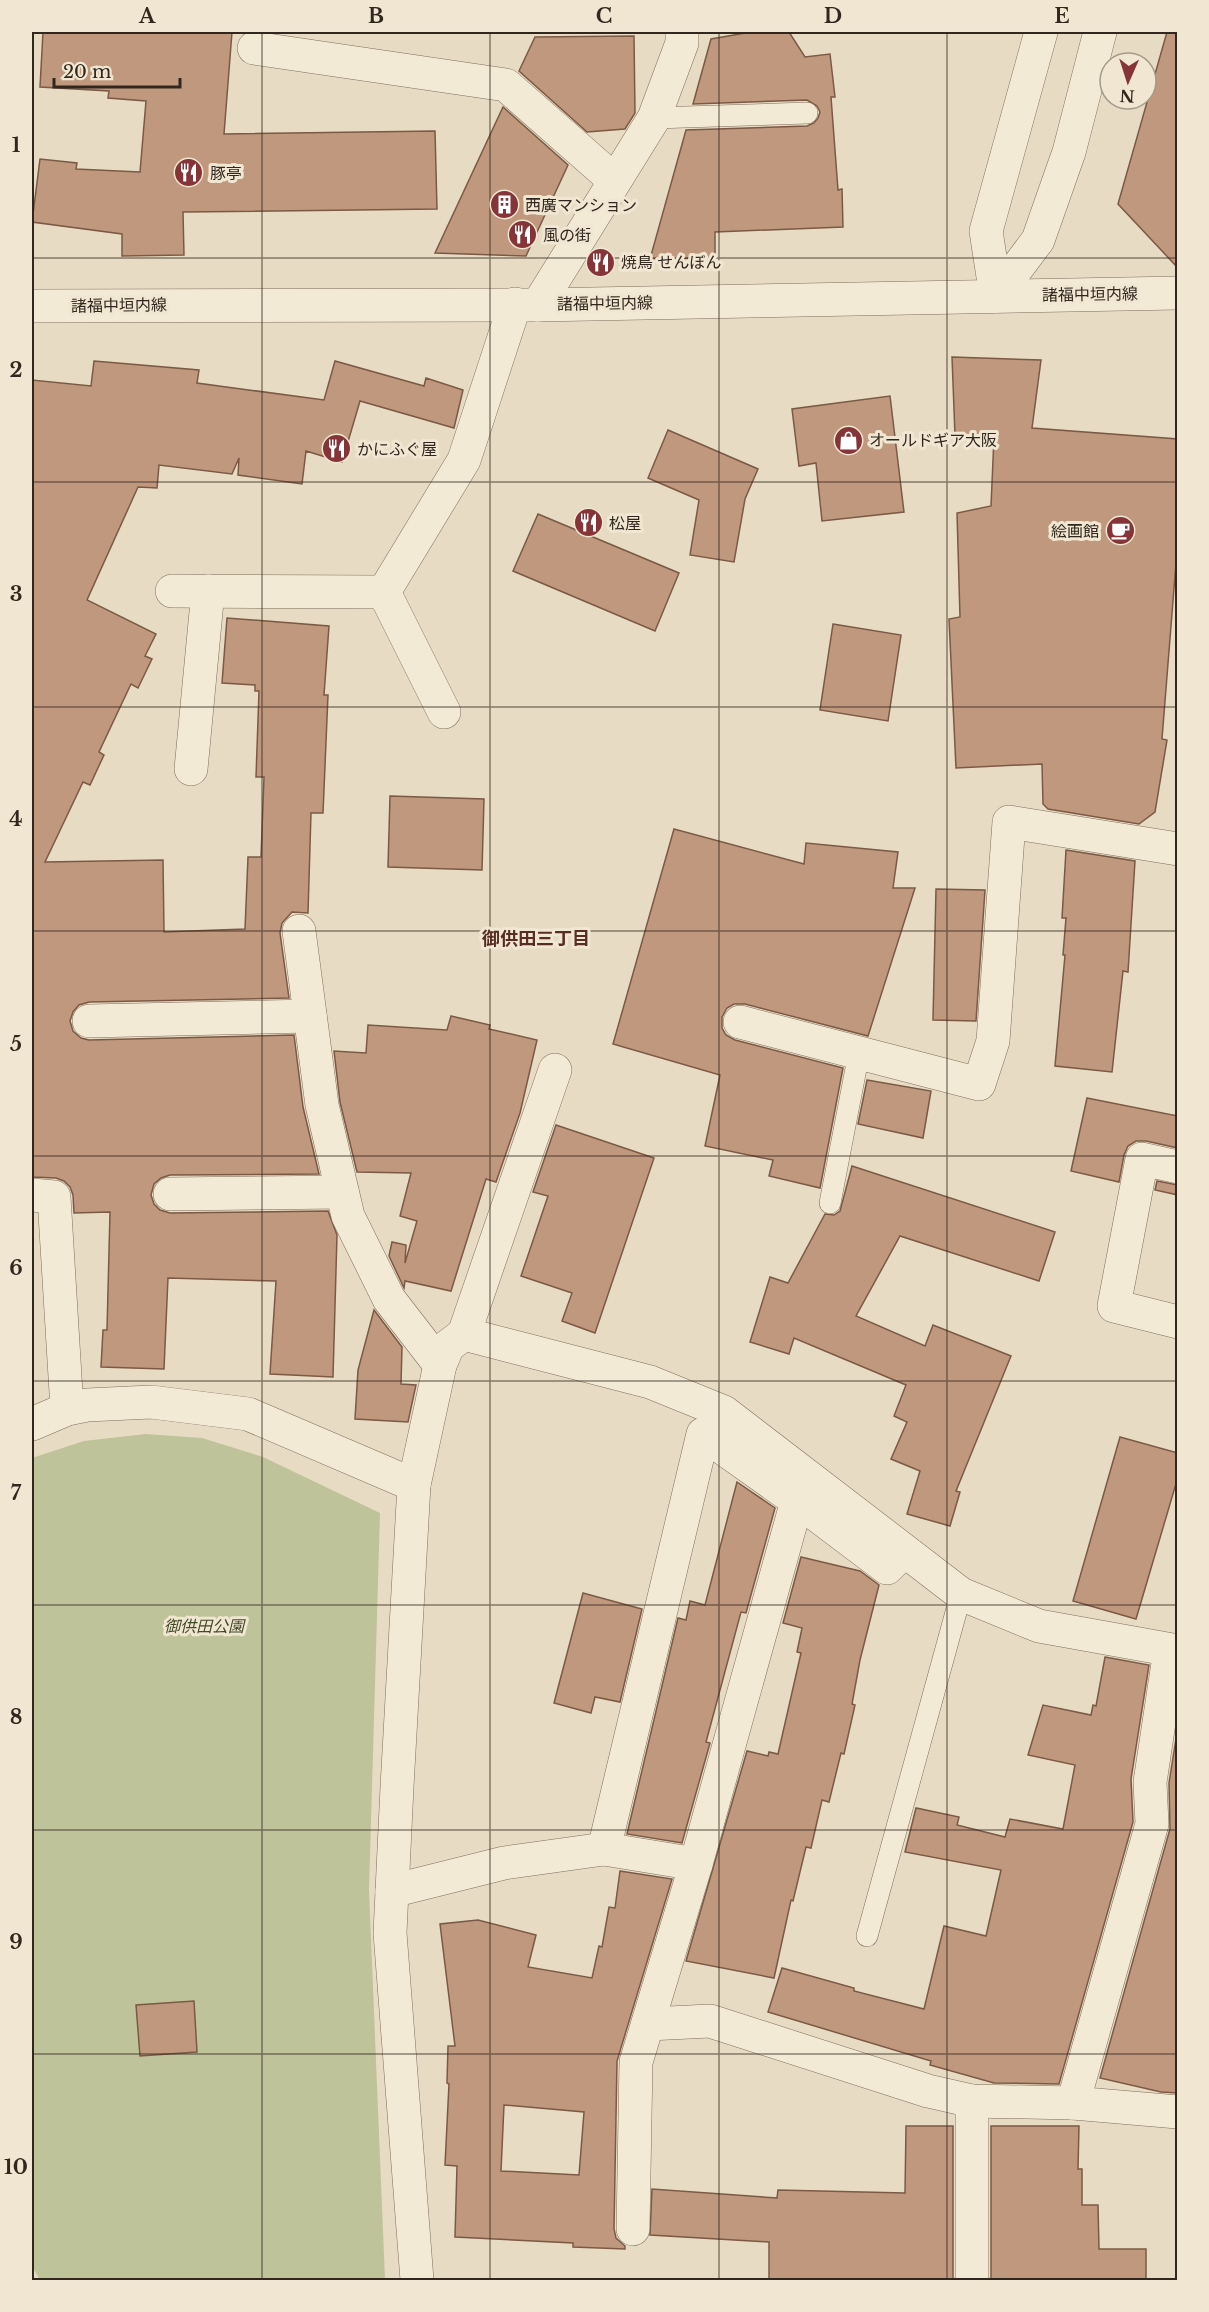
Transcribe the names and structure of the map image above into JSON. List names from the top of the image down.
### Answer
{
  "streets": {
    "street": ["諸福中垣内線"]
  },
  "districts": ["御供田三丁目"],
  "parks": ["御供田公園"],
  "places": {
    "restaurant": [
      "豚亭",
      "風の街",
      "焼鳥 せんぼん",
      "かにふぐ屋",
      "松屋"
    ],
    "building": ["西廣マンション"],
    "shop": ["オールドギア大阪"],
    "cafe": ["絵画館"]
  },
  "scale_bar": "20 m",
  "north": "bottom",
  "grid": {
    "columns": [
      "A",
      "B",
      "C",
      "D",
      "E"
    ],
    "rows": [
      "1",
      "2",
      "3",
      "4",
      "5",
      "6",
      "7",
      "8",
      "9",
      "10"
    ]
  }
}
